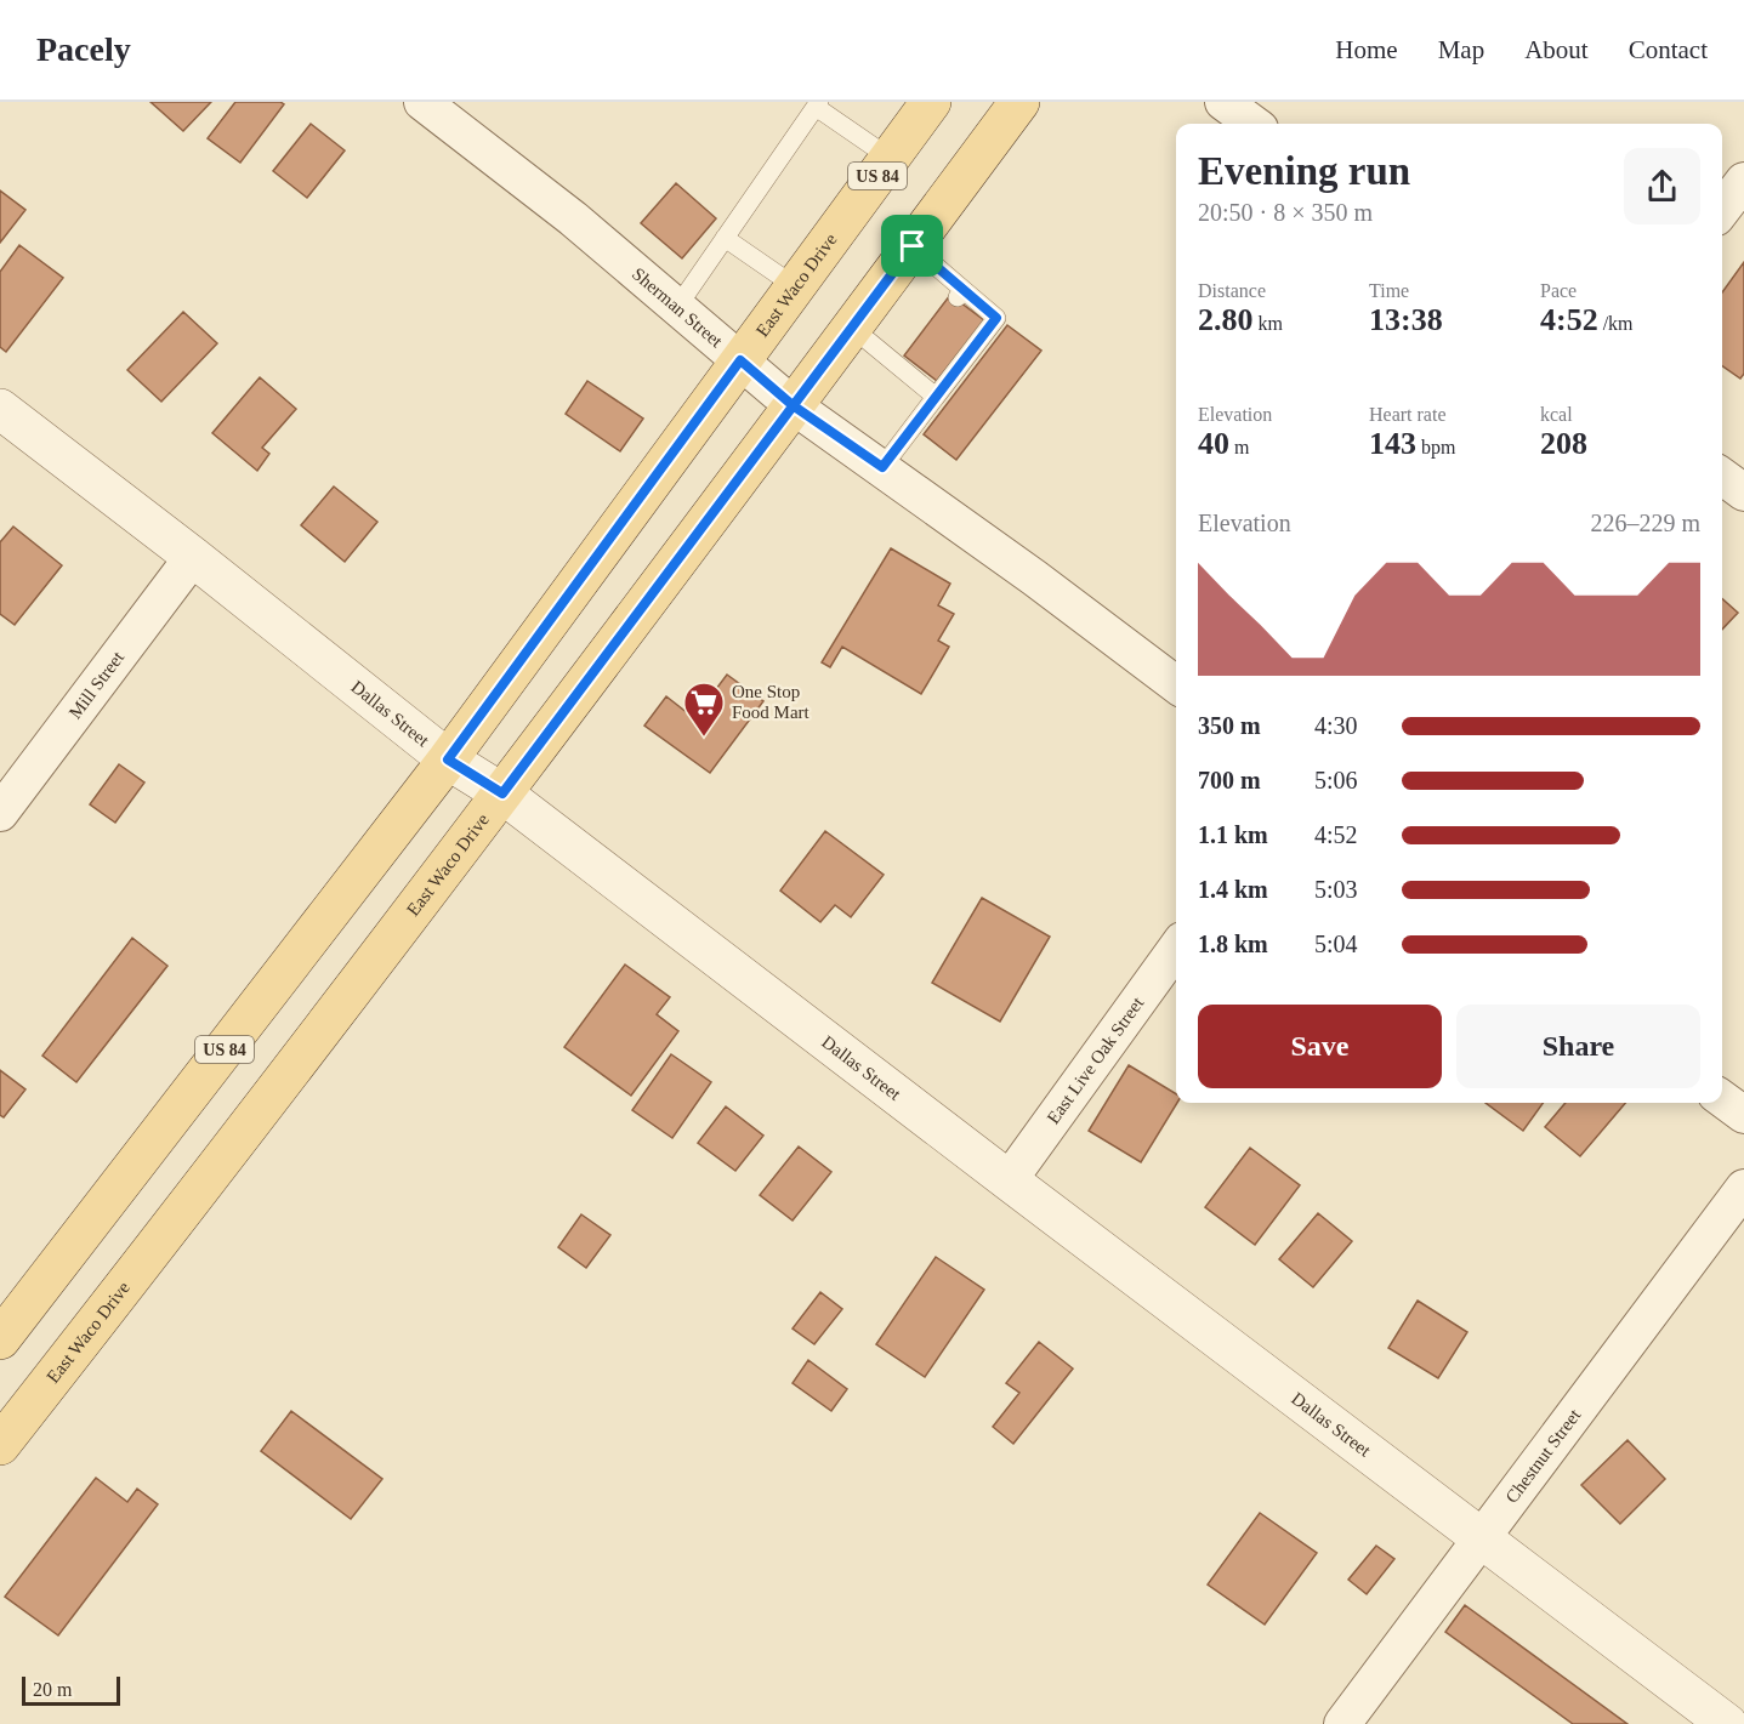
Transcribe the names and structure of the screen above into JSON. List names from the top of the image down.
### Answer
{
  "streets": {
    "main road": ["US 84", "East Waco Drive"],
    "street": [
      "Sherman Street",
      "Mill Street",
      "Dallas Street",
      "East Live Oak Street",
      "Chestnut Street"
    ]
  },
  "crossings": [
    ["East Waco Drive", "Sherman Street"],
    ["East Waco Drive", "Dallas Street"],
    ["Mill Street", "Dallas Street"],
    ["Dallas Street", "East Live Oak Street"],
    ["Dallas Street", "Chestnut Street"]
  ],
  "places": {
    "supermarket": ["One Stop Food Mart"]
  },
  "scale_bar": "20 m",
  "page": {
    "header": "Pacely",
    "nav": [
      "Home",
      "Map",
      "About",
      "Contact"
    ],
    "heading": ["Evening run", "20:50 · 8 × 350 m"],
    "stats": [
      ["Distance", "2.80 km"],
      ["Time", "13:38"],
      ["Pace", "4:52 /km"],
      ["Elevation", "40 m"],
      ["Heart rate", "143 bpm"],
      ["kcal", "208"]
    ],
    "chart": ["Elevation", "226–229 m"],
    "list": [
      {
        "name": "350 m",
        "note": "4:30"
      },
      {
        "name": "700 m",
        "note": "5:06"
      },
      {
        "name": "1.1 km",
        "note": "4:52"
      },
      {
        "name": "1.4 km",
        "note": "5:03"
      },
      {
        "name": "1.8 km",
        "note": "5:04"
      }
    ],
    "buttons": ["Save", "Share"],
    "scale": "20 m"
  }
}
